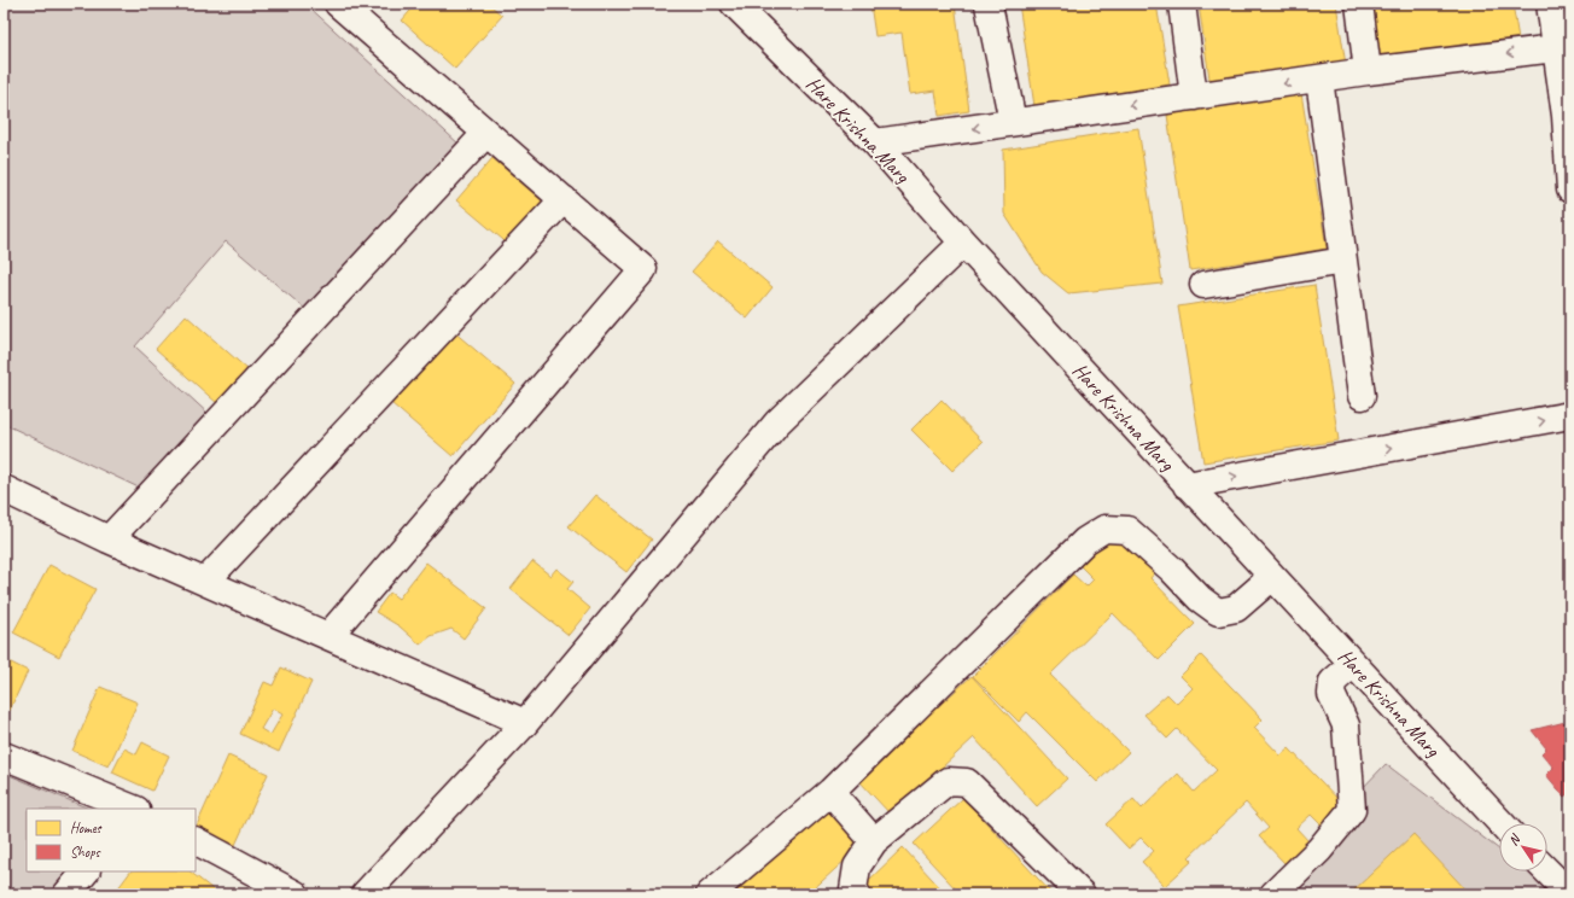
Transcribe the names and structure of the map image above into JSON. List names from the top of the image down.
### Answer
{
  "streets": {
    "street": ["Hare Krishna Marg"]
  },
  "legend": ["Homes", "Shops"],
  "north": "top left"
}
